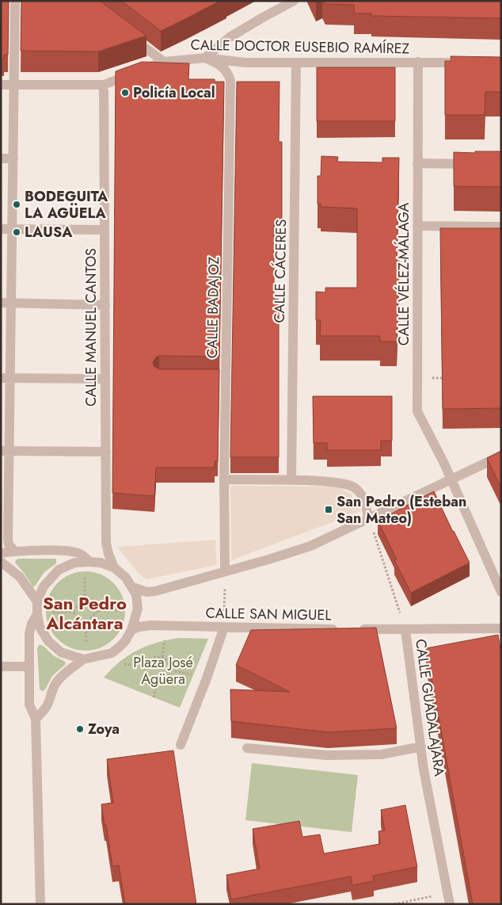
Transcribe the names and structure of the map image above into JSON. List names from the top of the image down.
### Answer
{
  "streets": {
    "street": [
      "CALLE DOCTOR EUSEBIO RAMÍREZ",
      "CALLE CÁCERES",
      "CALLE VÉLEZ-MÁLAGA",
      "CALLE BADAJOZ",
      "CALLE MANUEL CANTOS",
      "CALLE SAN MIGUEL",
      "CALLE GUADALAJARA"
    ]
  },
  "crossings": [
    ["CALLE DOCTOR EUSEBIO RAMÍREZ", "CALLE CÁCERES"],
    ["CALLE DOCTOR EUSEBIO RAMÍREZ", "CALLE VÉLEZ-MÁLAGA"],
    ["CALLE DOCTOR EUSEBIO RAMÍREZ", "CALLE BADAJOZ"],
    ["CALLE DOCTOR EUSEBIO RAMÍREZ", "CALLE MANUEL CANTOS"]
  ],
  "districts": ["San Pedro Alcántara"],
  "parks": ["Plaza José Agüera"],
  "places": {
    "other": [
      "Policía Local",
      "BODEGUITA LA AGÜELA",
      "LAUSA",
      "Zoya"
    ],
    "transit": ["San Pedro (Esteban San Mateo)"]
  }
}
